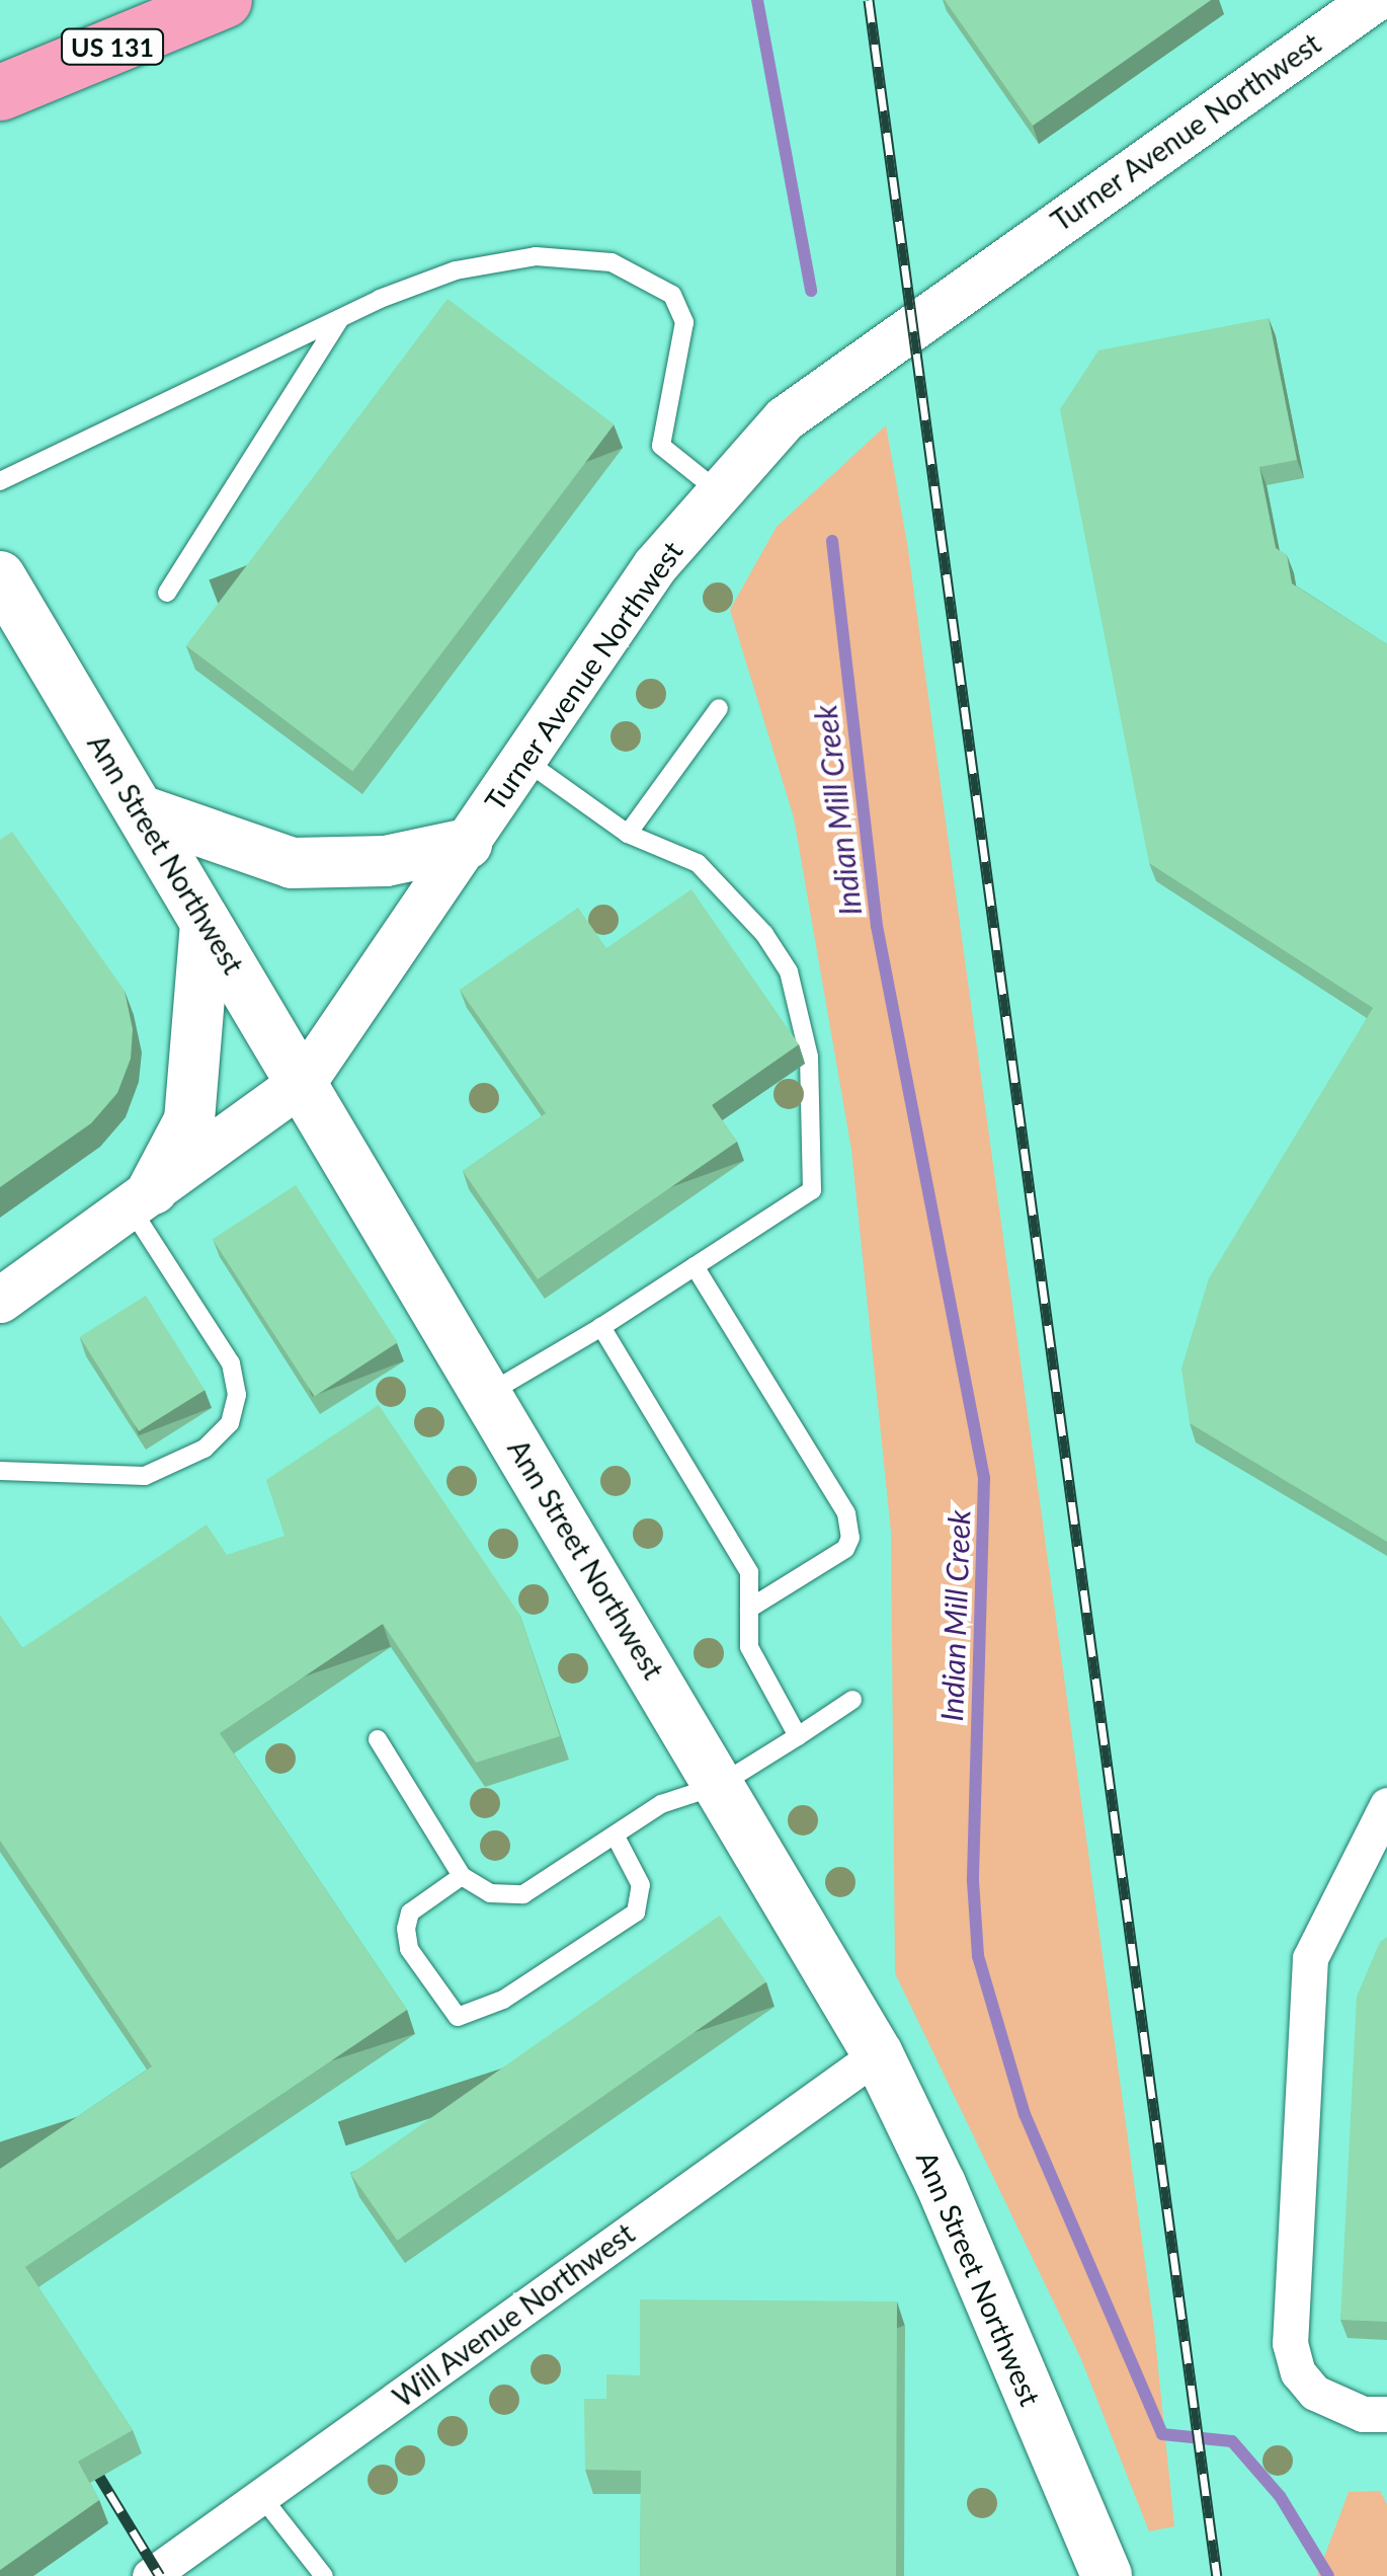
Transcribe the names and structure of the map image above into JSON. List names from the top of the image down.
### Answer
{
  "streets": {
    "highway": ["US 131"],
    "main road": ["Ann Street Northwest"],
    "street": ["Turner Avenue Northwest", "Will Avenue Northwest"]
  },
  "crossings": [
    ["Turner Avenue Northwest", "Ann Street Northwest"],
    ["Ann Street Northwest", "Will Avenue Northwest"]
  ],
  "water": ["Indian Mill Creek"]
}
